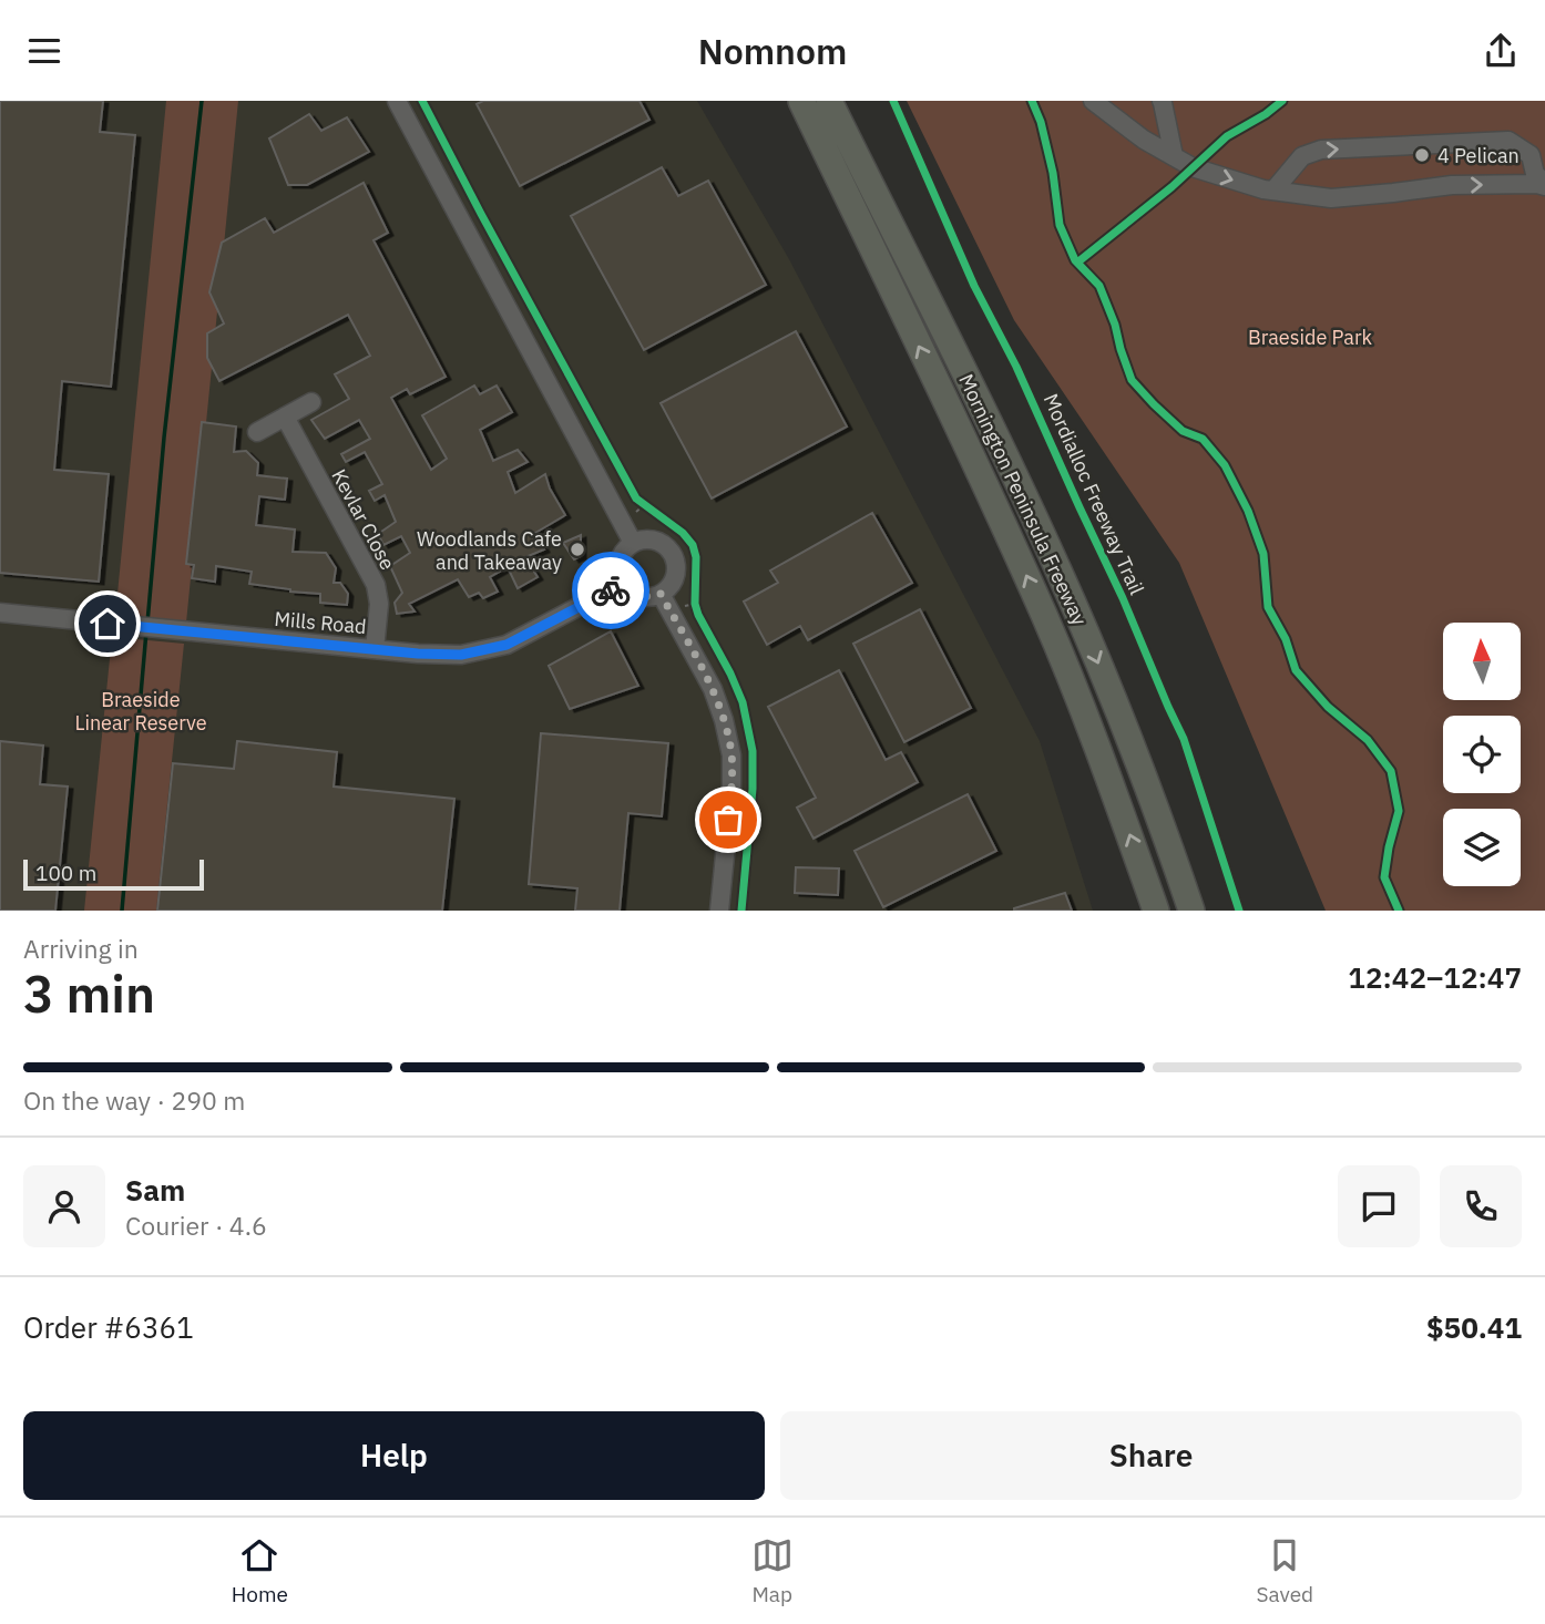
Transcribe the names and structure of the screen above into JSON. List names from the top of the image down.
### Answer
{
  "streets": {
    "highway": ["Mornington Peninsula Freeway"],
    "street": ["Kevlar Close", "Mills Road"],
    "cycle path": ["Mordialloc Freeway Trail"]
  },
  "crossings": [
    ["Kevlar Close", "Mills Road"]
  ],
  "parks": ["Braeside Park", "Braeside Linear Reserve"],
  "places": ["4 Pelican", "Woodlands Cafe and Takeaway"],
  "scale_bar": "100 m",
  "north": "top",
  "page": {
    "header": "Nomnom",
    "scale": "100 m",
    "heading": ["3 min", "Arriving in", "12:42–12:47"],
    "panel": [
      "Sam",
      "Courier · 4.6",
      "Order #6361",
      "$50.41"
    ],
    "bar": "On the way · 290 m",
    "buttons": ["Help", "Share"],
    "tabs": ["Home", "Map", "Saved"]
  }
}
